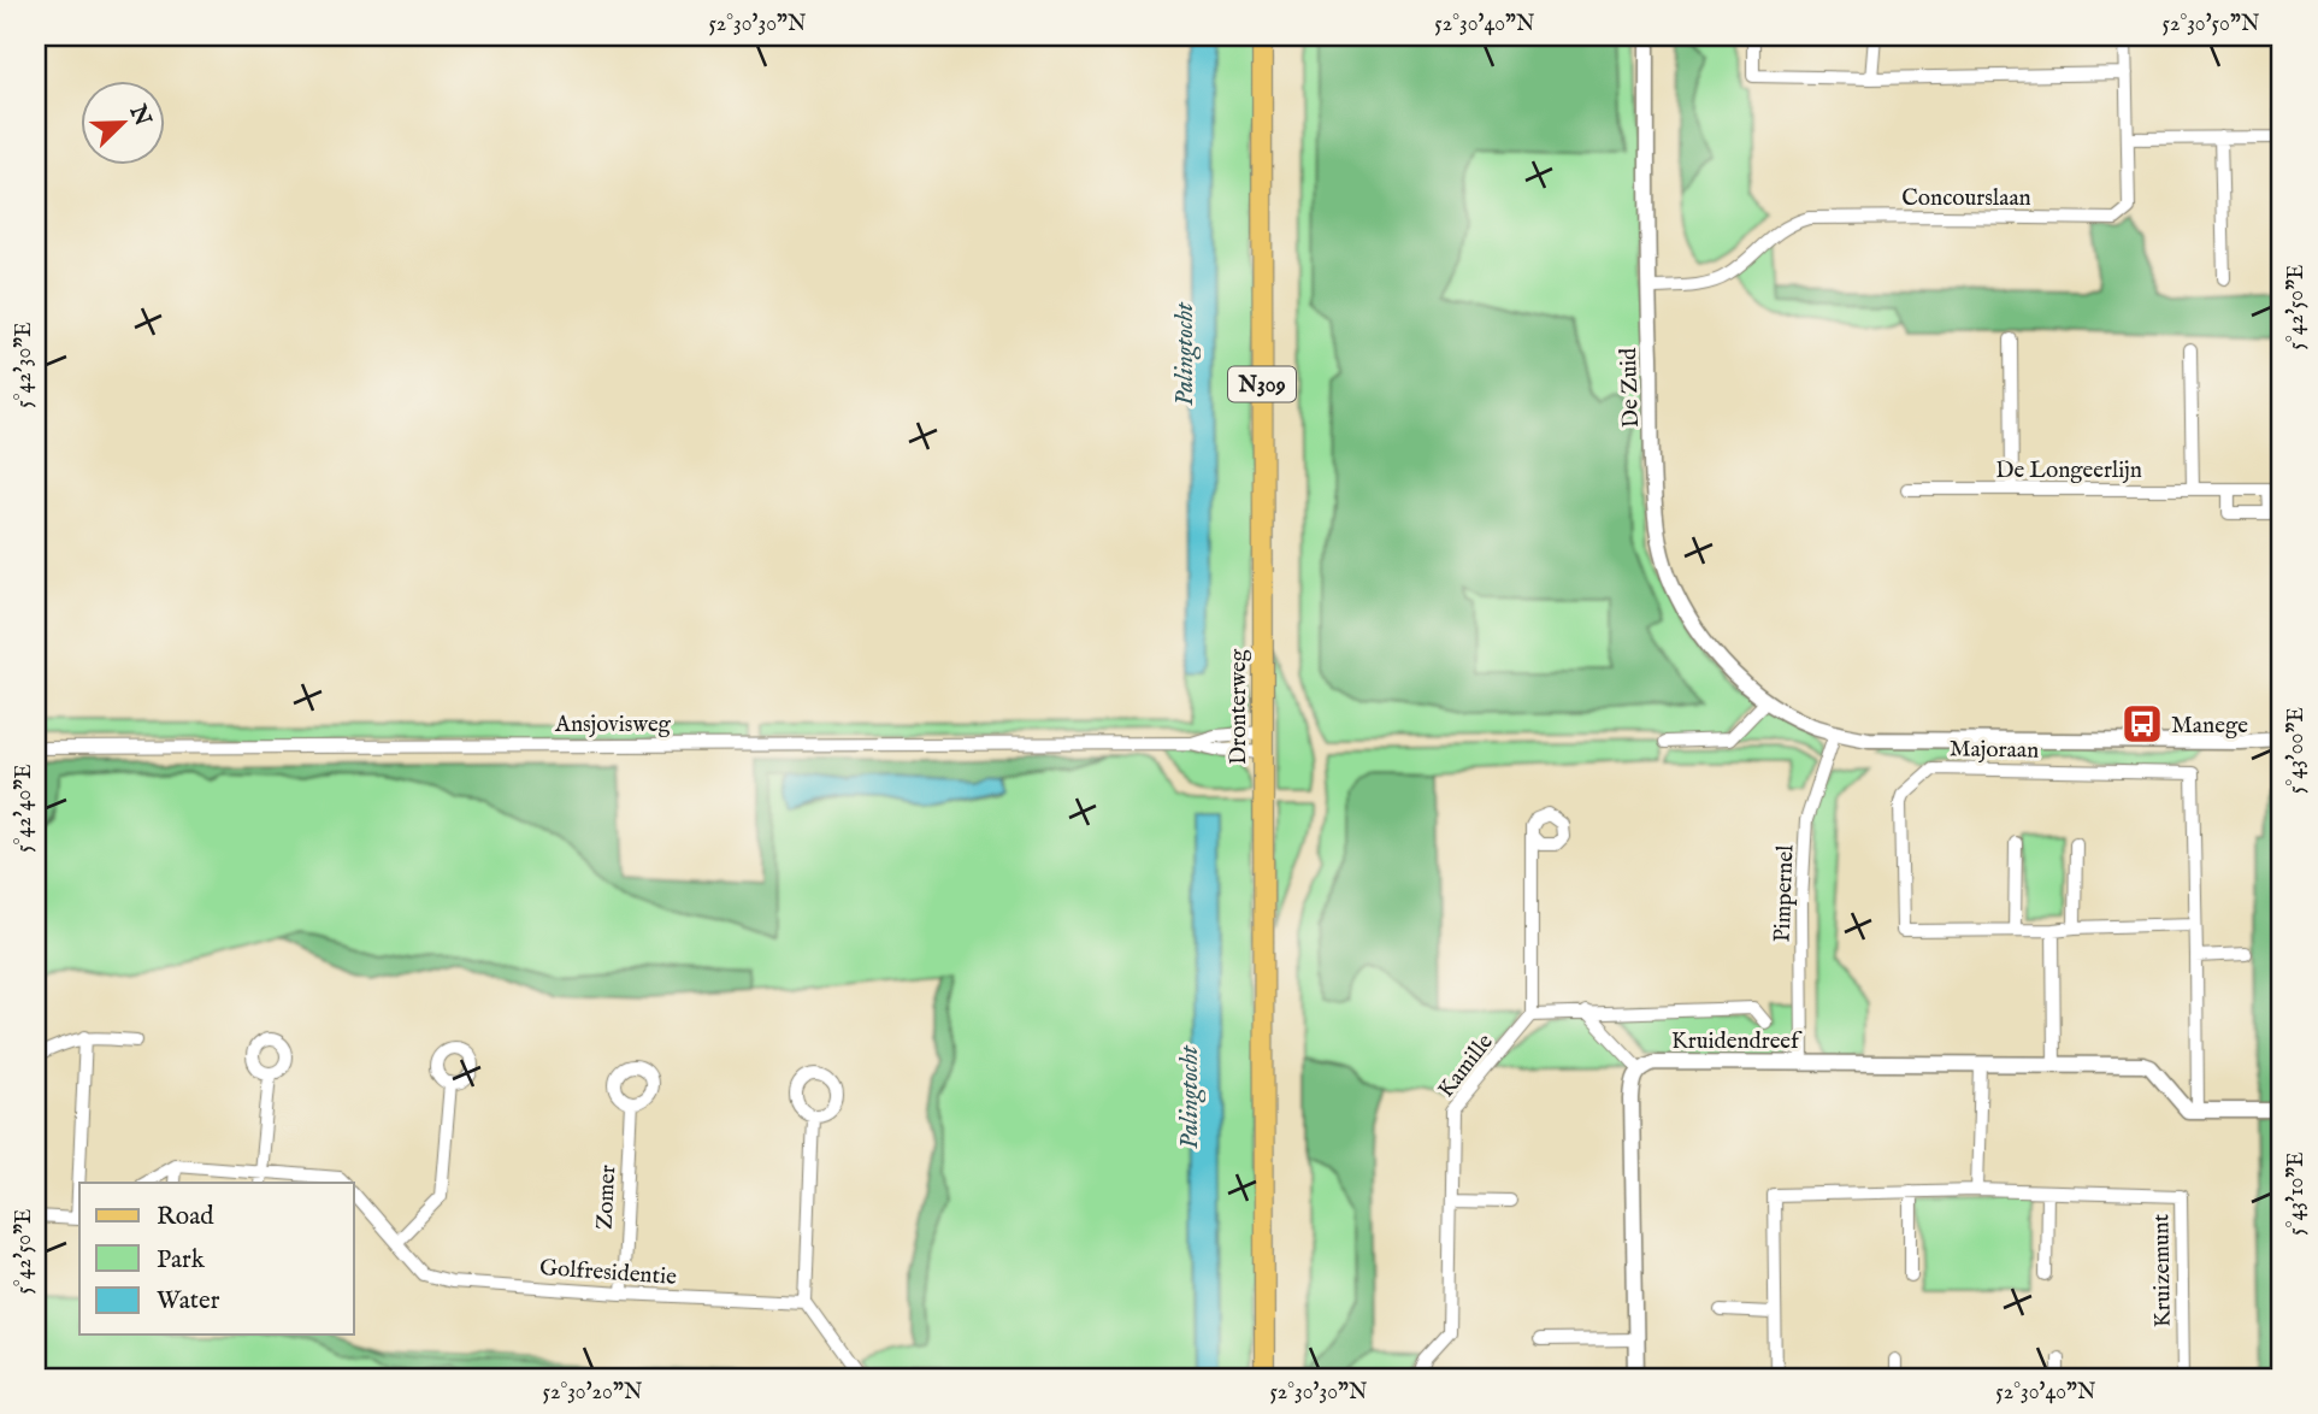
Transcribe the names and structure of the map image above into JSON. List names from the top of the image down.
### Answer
{
  "streets": {
    "main road": ["N309", "Dronterweg"],
    "street": [
      "Concourslaan",
      "De Zuid",
      "De Longeerlijn",
      "Ansjovisweg",
      "Majoraan",
      "Pimpernel",
      "Kruidendreef",
      "Kamille",
      "Zomer",
      "Golfresidentie",
      "Kruizemunt"
    ]
  },
  "crossings": [
    ["Concourslaan", "De Zuid"],
    ["De Zuid", "Pimpernel"],
    ["Dronterweg", "Ansjovisweg"],
    ["Pimpernel", "Kruidendreef"],
    ["Zomer", "Golfresidentie"]
  ],
  "water": ["Palingtocht"],
  "places": {
    "bus stop": ["Manege"]
  },
  "legend": ["Road", "Park", "Water"],
  "north": "top right",
  "coordinates": [
    "52°30'30\"N",
    "52°30'40\"N",
    "52°30'50\"N",
    "5°42'50\"E",
    "5°42'30\"E",
    "5°43'00\"E",
    "5°42'40\"E",
    "5°43'10\"E",
    "52°30'20\"N"
  ]
}
